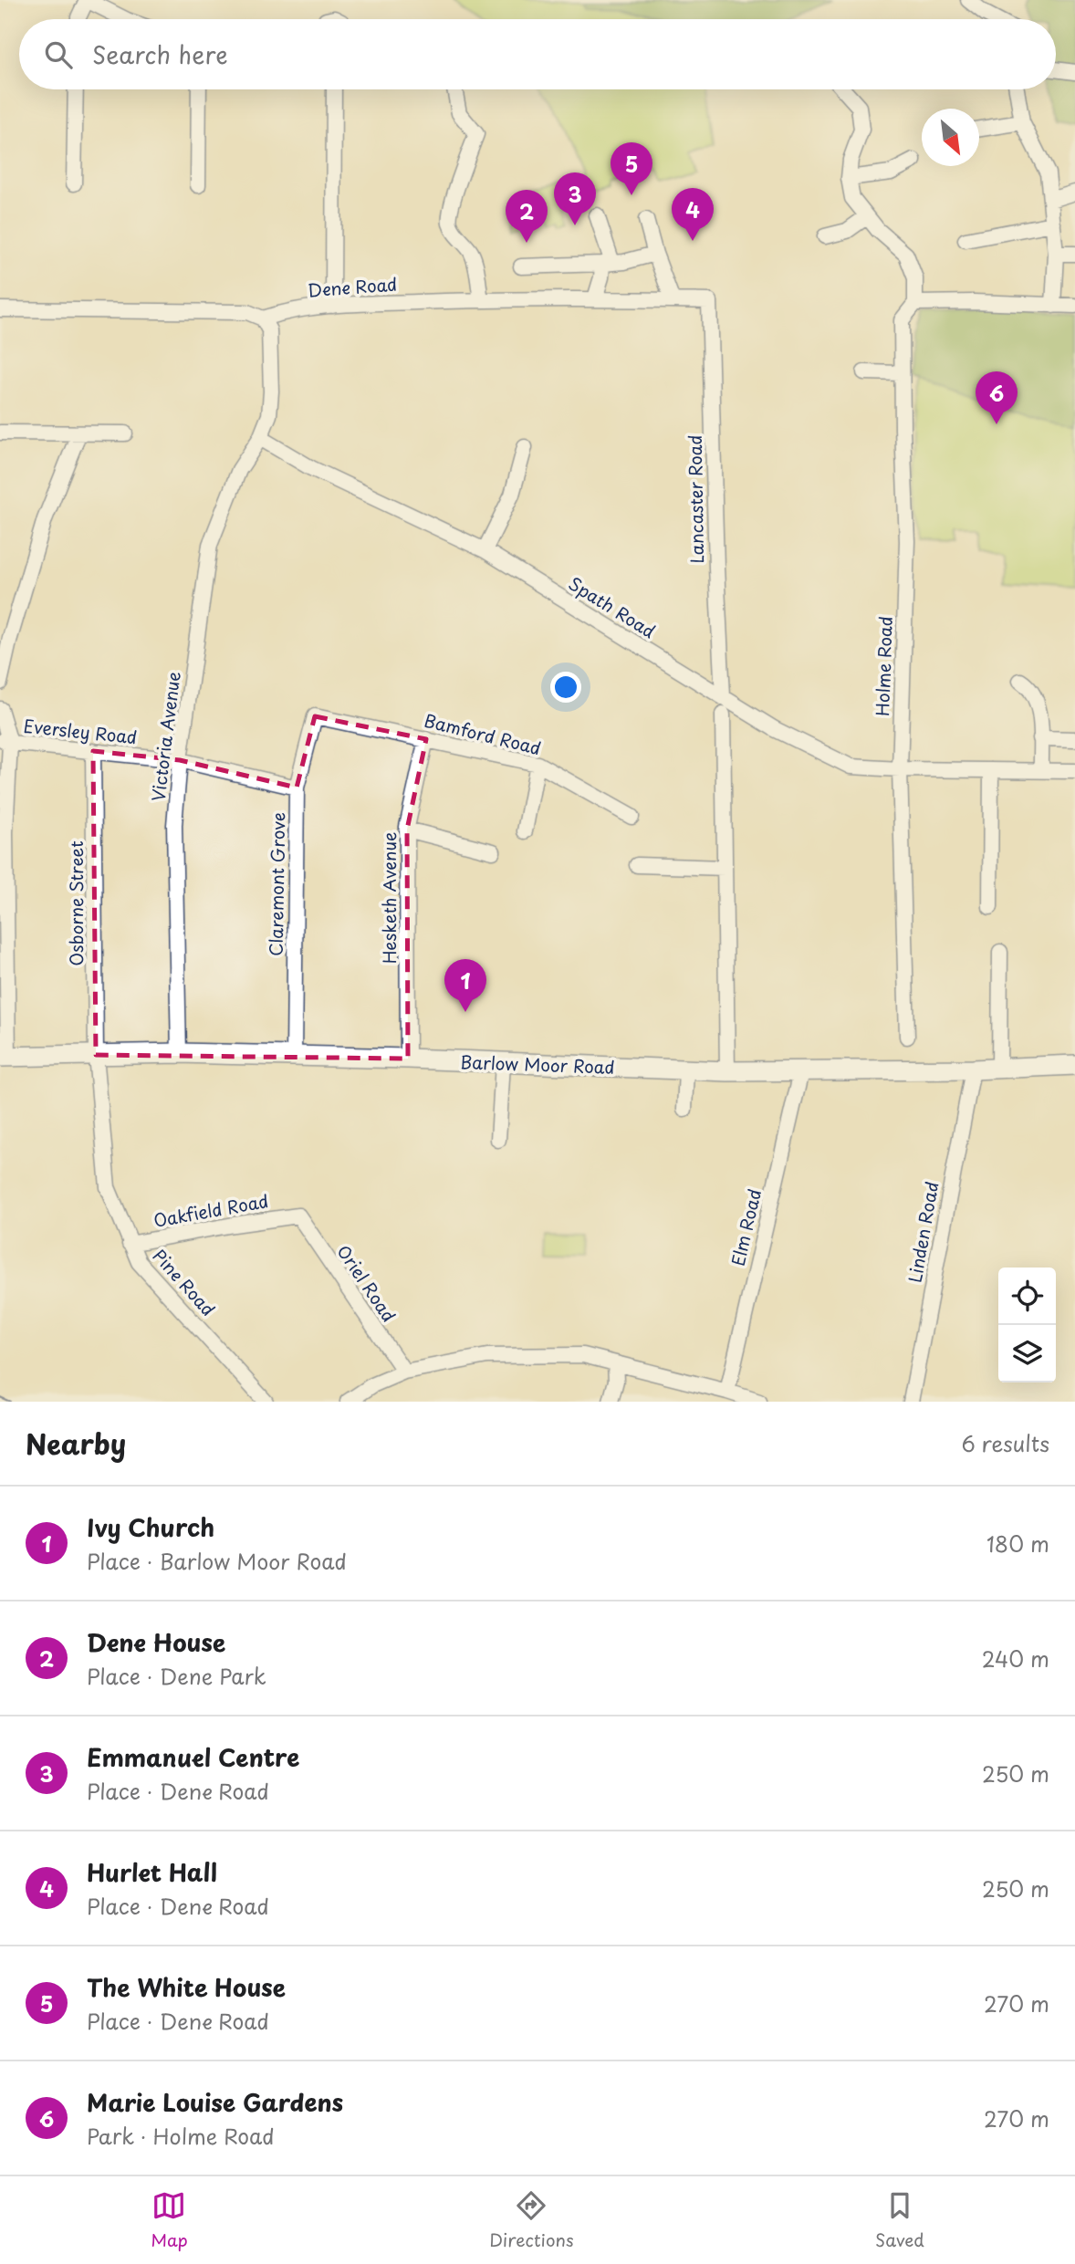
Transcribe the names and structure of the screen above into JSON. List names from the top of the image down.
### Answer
{
  "streets": {
    "main road": ["Barlow Moor Road"],
    "street": [
      "Dene Road",
      "Lancaster Road",
      "Spath Road",
      "Holme Road",
      "Eversley Road",
      "Bamford Road",
      "Victoria Avenue",
      "Claremont Grove",
      "Hesketh Avenue",
      "Osborne Street",
      "Oakfield Road",
      "Elm Road",
      "Linden Road",
      "Pine Road",
      "Oriel Road"
    ]
  },
  "crossings": [
    ["Dene Road", "Lancaster Road"],
    ["Lancaster Road", "Spath Road"],
    ["Spath Road", "Holme Road"],
    ["Spath Road", "Victoria Avenue"],
    ["Eversley Road", "Victoria Avenue"],
    ["Eversley Road", "Claremont Grove"],
    ["Eversley Road", "Osborne Street"],
    ["Bamford Road", "Claremont Grove"],
    ["Bamford Road", "Hesketh Avenue"],
    ["Victoria Avenue", "Barlow Moor Road"],
    ["Claremont Grove", "Barlow Moor Road"],
    ["Hesketh Avenue", "Barlow Moor Road"],
    ["Osborne Street", "Barlow Moor Road"],
    ["Osborne Street", "Pine Road"],
    ["Barlow Moor Road", "Elm Road"],
    ["Barlow Moor Road", "Linden Road"],
    ["Barlow Moor Road", "Pine Road"],
    ["Oakfield Road", "Pine Road"],
    ["Oakfield Road", "Oriel Road"]
  ],
  "north": "bottom right",
  "page": {
    "search": "Search here",
    "pins": [
      "5",
      "3",
      "4",
      "2",
      "6",
      "1"
    ],
    "heading": ["Nearby", "6 results"],
    "list": [
      {
        "mark": "1",
        "name": "Ivy Church",
        "note": "Place · Barlow Moor Road",
        "value": "180 m"
      },
      {
        "mark": "2",
        "name": "Dene House",
        "note": "Place · Dene Park",
        "value": "240 m"
      },
      {
        "mark": "3",
        "name": "Emmanuel Centre",
        "note": "Place · Dene Road",
        "value": "250 m"
      },
      {
        "mark": "4",
        "name": "Hurlet Hall",
        "note": "Place · Dene Road",
        "value": "250 m"
      },
      {
        "mark": "5",
        "name": "The White House",
        "note": "Place · Dene Road",
        "value": "270 m"
      },
      {
        "mark": "6",
        "name": "Marie Louise Gardens",
        "note": "Park · Holme Road",
        "value": "270 m"
      }
    ],
    "nav": ["Map", "Directions", "Saved"]
  }
}
